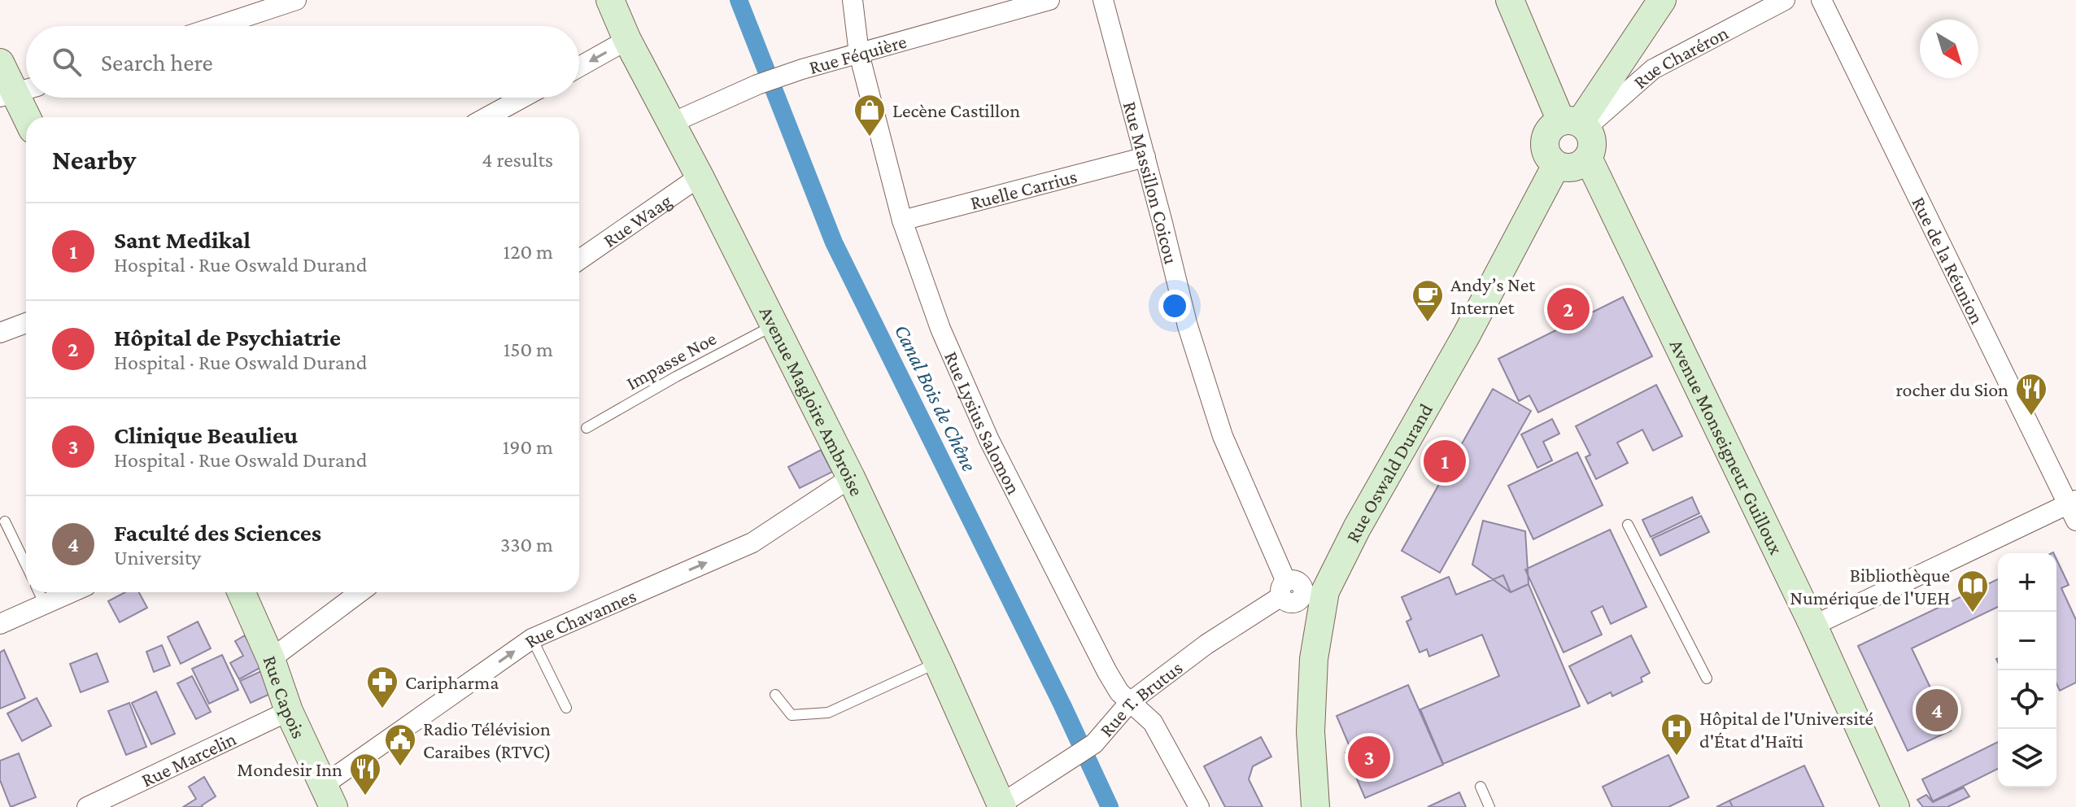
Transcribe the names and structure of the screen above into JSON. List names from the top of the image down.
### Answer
{
  "streets": {
    "street": [
      "Rue Féquière",
      "Rue Charéron",
      "Rue Massillon Coicou",
      "Ruelle Carrius",
      "Rue Waag",
      "Rue de la Réunion",
      "Avenue Magloire Ambroise",
      "Rue Lysius Salomon",
      "Avenue Monseigneur Guilloux",
      "Rue Oswald Durand",
      "Rue Chavannes",
      "Rue Capois",
      "Rue T. Brutus",
      "Rue Marcelin"
    ],
    "lane": ["Impasse Noe"]
  },
  "crossings": [
    ["Rue Féquière", "Avenue Magloire Ambroise"],
    ["Rue Féquière", "Rue Lysius Salomon"],
    ["Rue Charéron", "Avenue Monseigneur Guilloux"],
    ["Rue Charéron", "Rue Oswald Durand"],
    ["Rue Massillon Coicou", "Ruelle Carrius"],
    ["Rue Massillon Coicou", "Rue Oswald Durand"],
    ["Rue Massillon Coicou", "Rue T. Brutus"],
    ["Ruelle Carrius", "Rue Lysius Salomon"],
    ["Rue Waag", "Avenue Magloire Ambroise"],
    ["Impasse Noe", "Avenue Magloire Ambroise"],
    ["Avenue Magloire Ambroise", "Rue Chavannes"],
    ["Avenue Magloire Ambroise", "Rue T. Brutus"],
    ["Rue Lysius Salomon", "Rue T. Brutus"],
    ["Avenue Monseigneur Guilloux", "Rue Oswald Durand"],
    ["Rue Oswald Durand", "Rue T. Brutus"],
    ["Rue Chavannes", "Rue Capois"],
    ["Rue Capois", "Rue Marcelin"]
  ],
  "one_way": ["Rue Chavannes"],
  "water": ["Canal Bois de Chêne"],
  "places": {
    "shop": ["Lecène Castillon"],
    "cafe": ["Andy’s Net Internet"],
    "restaurant": ["rocher du Sion", "Mondesir Inn"],
    "library": ["Bibliothèque Numérique de l'UEH"],
    "pharmacy": ["Caripharma"],
    "hospital": ["Hôpital de l'Université d'État d'Haïti"],
    "public building": ["Radio Télévision Caraibes (RTVC)"]
  },
  "north": "bottom right",
  "page": {
    "search": "Search here",
    "heading": ["Nearby", "4 results"],
    "list": [
      {
        "mark": "1",
        "name": "Sant Medikal",
        "note": "Hospital · Rue Oswald Durand",
        "value": "120 m"
      },
      {
        "mark": "2",
        "name": "Hôpital de Psychiatrie",
        "note": "Hospital · Rue Oswald Durand",
        "value": "150 m"
      },
      {
        "mark": "3",
        "name": "Clinique Beaulieu",
        "note": "Hospital · Rue Oswald Durand",
        "value": "190 m"
      },
      {
        "mark": "4",
        "name": "Faculté des Sciences",
        "note": "University",
        "value": "330 m"
      }
    ],
    "pins": [
      "2",
      "1",
      "4",
      "3"
    ],
    "map_buttons": ["+", "−"]
  }
}
